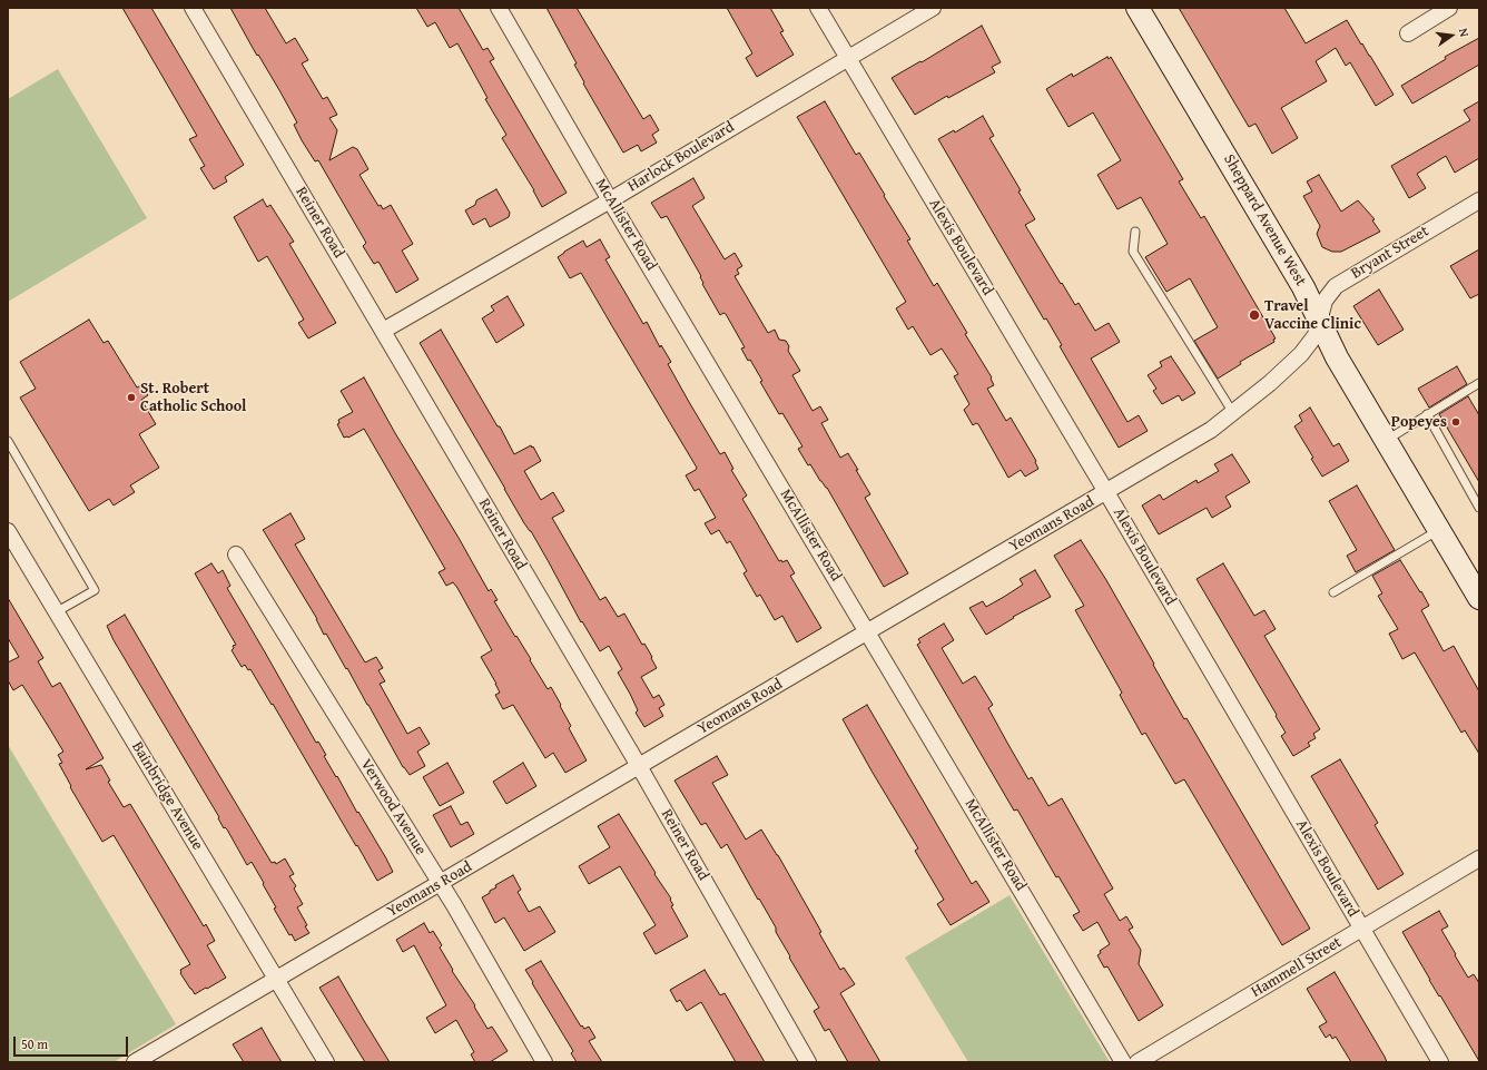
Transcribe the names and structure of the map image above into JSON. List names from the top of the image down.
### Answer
{
  "streets": {
    "main road": ["Sheppard Avenue West"],
    "street": [
      "Harlock Boulevard",
      "Reiner Road",
      "McAllister Road",
      "Alexis Boulevard",
      "Bryant Street",
      "Yeomans Road",
      "Bainbridge Avenue",
      "Verwood Avenue",
      "Hammell Street"
    ]
  },
  "crossings": [
    ["Harlock Boulevard", "Reiner Road"],
    ["Harlock Boulevard", "McAllister Road"],
    ["Harlock Boulevard", "Alexis Boulevard"],
    ["Sheppard Avenue West", "Bryant Street"],
    ["Sheppard Avenue West", "Yeomans Road"],
    ["Reiner Road", "Yeomans Road"],
    ["McAllister Road", "Yeomans Road"],
    ["Alexis Boulevard", "Yeomans Road"],
    ["Alexis Boulevard", "Hammell Street"],
    ["Bryant Street", "Yeomans Road"],
    ["Yeomans Road", "Bainbridge Avenue"],
    ["Yeomans Road", "Verwood Avenue"]
  ],
  "places": ["Travel Vaccine Clinic", "St. Robert Catholic School", "Popeyes"],
  "scale_bar": "50 m",
  "north": "right"
}
